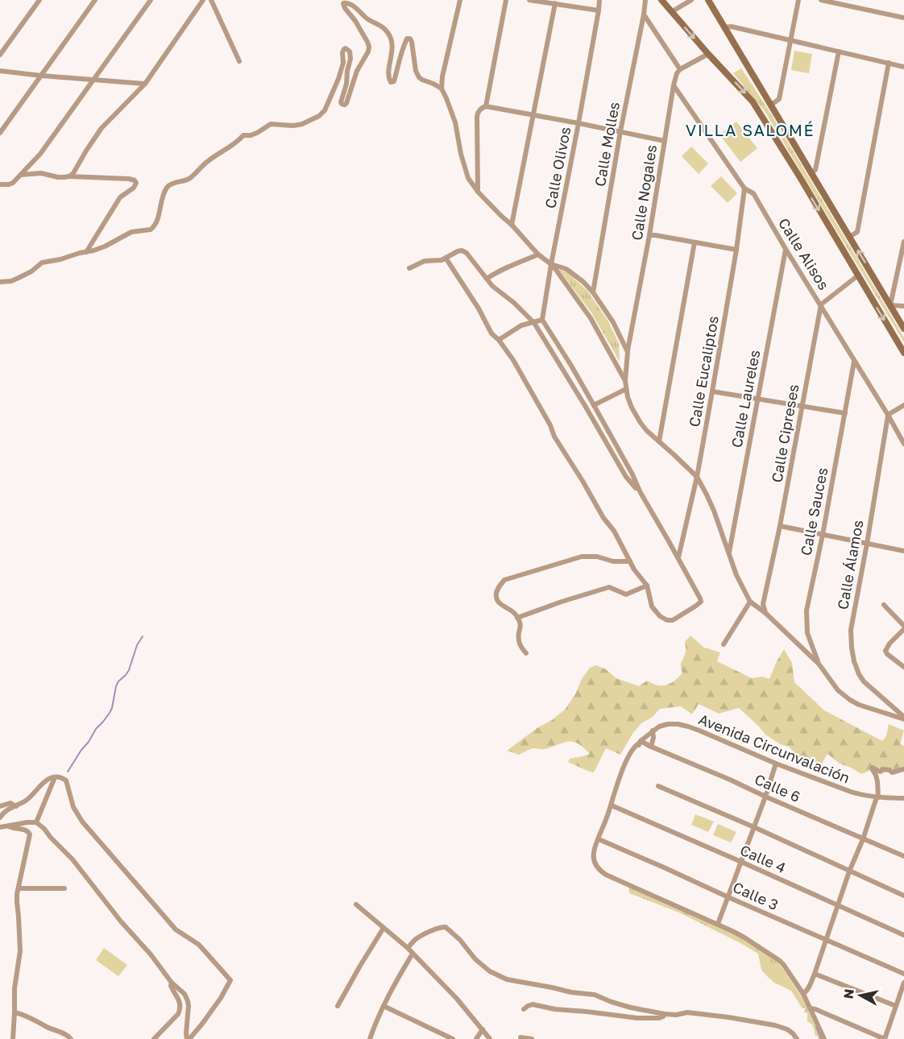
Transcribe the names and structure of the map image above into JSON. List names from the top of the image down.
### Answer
{
  "streets": {
    "street": [
      "Calle Molles",
      "Calle Olivos",
      "Calle Nogales",
      "Calle Alisos",
      "Calle Eucaliptos",
      "Calle Laureles",
      "Calle Cipreses",
      "Calle Sauces",
      "Calle Álamos",
      "Avenida Circunvalación",
      "Calle 6",
      "Calle 4",
      "Calle 3"
    ]
  },
  "crossings": [
    ["Calle Nogales", "Calle Alisos"],
    ["Calle Alisos", "Calle Eucaliptos"],
    ["Calle Alisos", "Calle Laureles"],
    ["Calle Alisos", "Calle Cipreses"],
    ["Calle Alisos", "Calle Sauces"],
    ["Calle Alisos", "Calle Álamos"],
    ["Avenida Circunvalación", "Calle 6"]
  ],
  "districts": ["VILLA SALOMÉ"],
  "north": "left"
}
